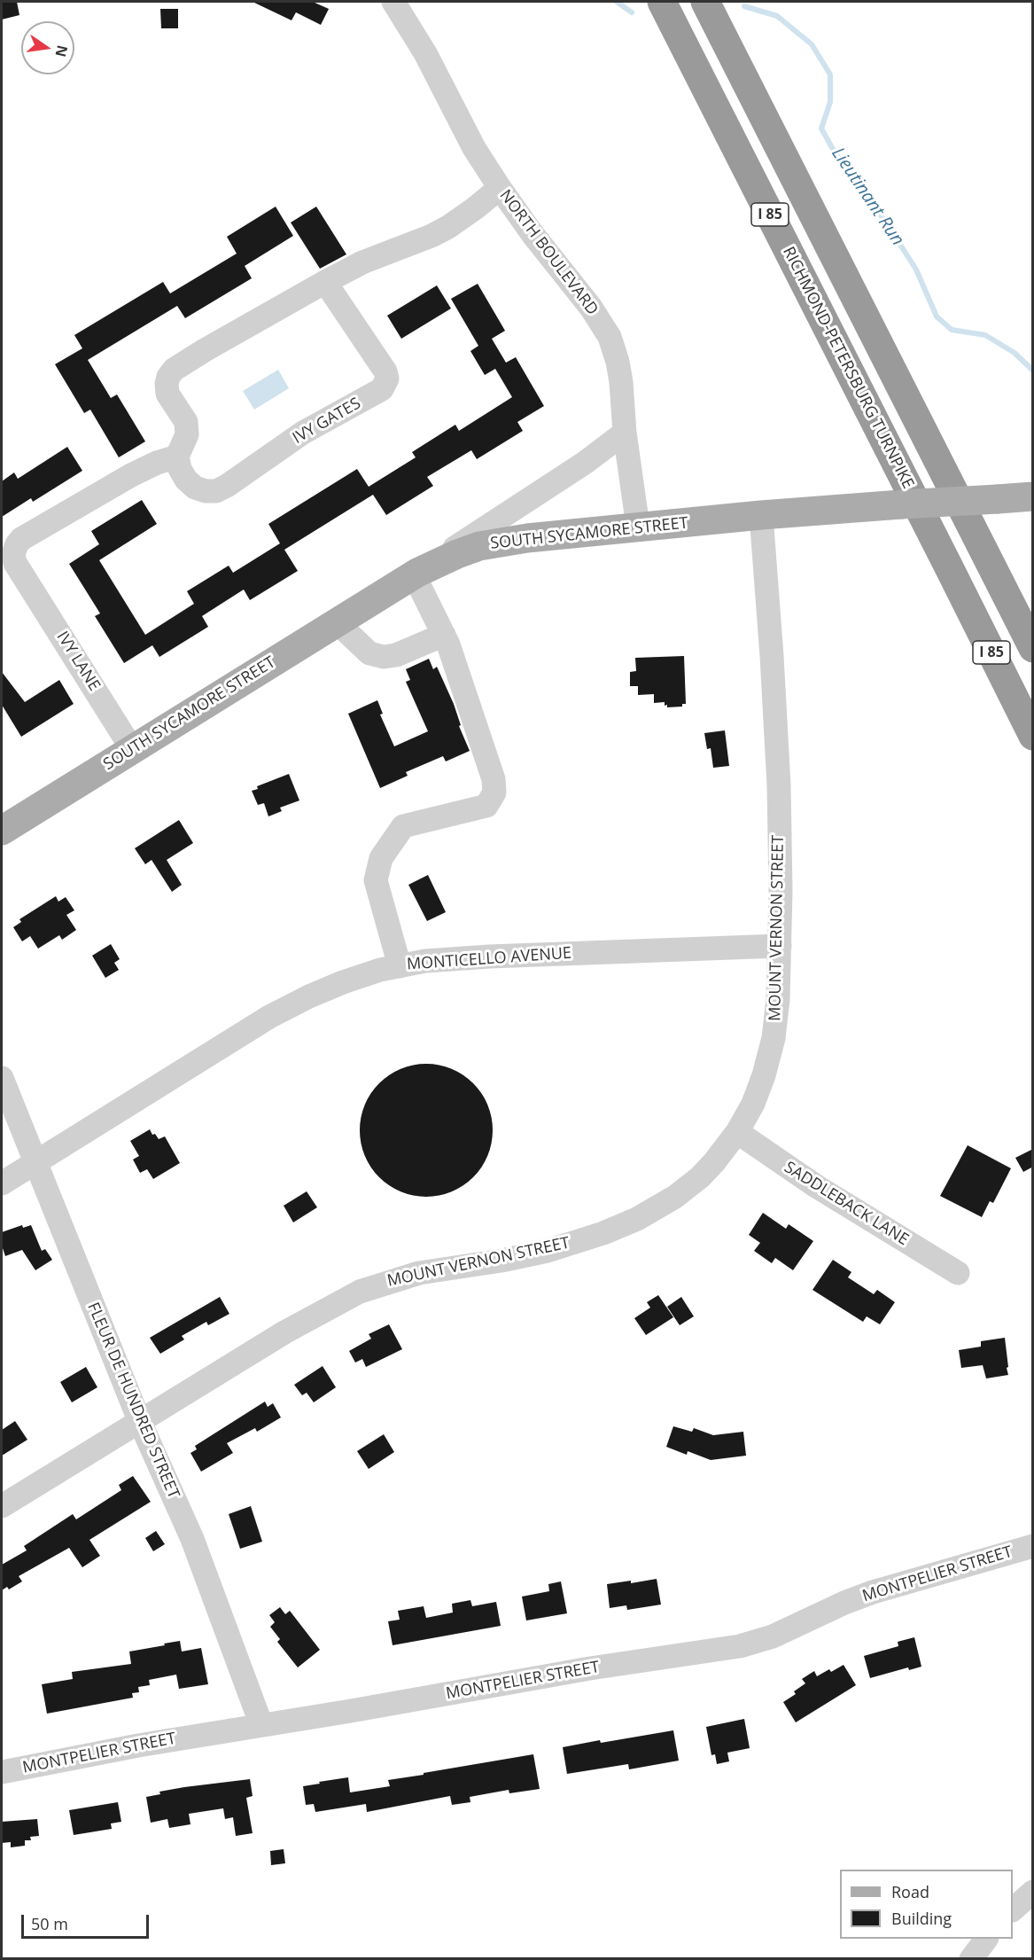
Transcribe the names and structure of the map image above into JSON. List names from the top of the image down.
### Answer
{
  "streets": {
    "highway": ["I 85", "RICHMOND-PETERSBURG TURNPIKE"],
    "main road": ["SOUTH SYCAMORE STREET"],
    "street": [
      "NORTH BOULEVARD",
      "IVY GATES",
      "IVY LANE",
      "MOUNT VERNON STREET",
      "MONTICELLO AVENUE",
      "SADDLEBACK LANE",
      "FLEUR DE HUNDRED STREET",
      "MONTPELIER STREET"
    ]
  },
  "crossings": [
    ["NORTH BOULEVARD", "SOUTH SYCAMORE STREET"],
    ["IVY GATES", "IVY LANE"],
    ["SOUTH SYCAMORE STREET", "IVY LANE"],
    ["SOUTH SYCAMORE STREET", "MOUNT VERNON STREET"],
    ["MOUNT VERNON STREET", "MONTICELLO AVENUE"],
    ["MOUNT VERNON STREET", "SADDLEBACK LANE"],
    ["MOUNT VERNON STREET", "FLEUR DE HUNDRED STREET"],
    ["MONTICELLO AVENUE", "FLEUR DE HUNDRED STREET"],
    ["FLEUR DE HUNDRED STREET", "MONTPELIER STREET"]
  ],
  "water": ["Lieutinant Run"],
  "legend": ["Road", "Building"],
  "scale_bar": "50 m",
  "north": "right"
}
